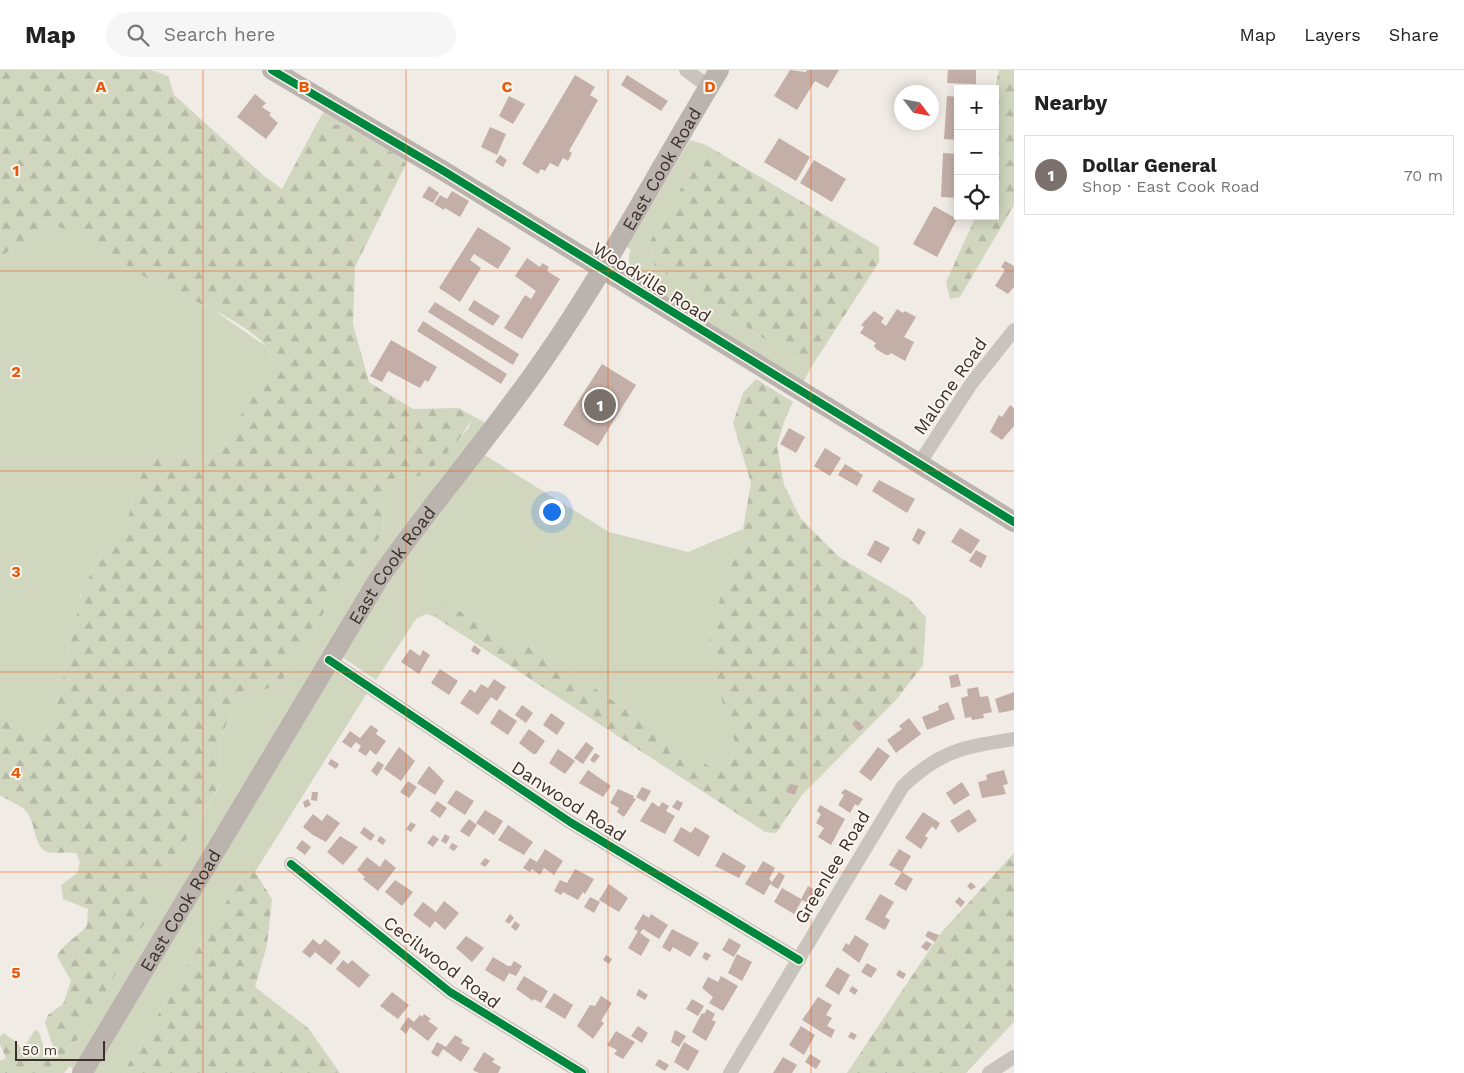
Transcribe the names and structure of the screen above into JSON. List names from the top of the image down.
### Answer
{
  "streets": {
    "main road": ["East Cook Road", "Woodville Road"],
    "street": [
      "Malone Road",
      "Danwood Road",
      "Greenlee Road",
      "Cecilwood Road"
    ]
  },
  "crossings": [
    ["East Cook Road", "Woodville Road"],
    ["East Cook Road", "Danwood Road"],
    ["Woodville Road", "Malone Road"],
    ["Danwood Road", "Greenlee Road"]
  ],
  "scale_bar": "50 m",
  "north": "bottom right",
  "page": {
    "header": "Map",
    "search": "Search here",
    "nav": ["Map", "Layers", "Share"],
    "heading": "Nearby",
    "map_buttons": ["+", "−"],
    "list": [
      {
        "mark": "1",
        "name": "Dollar General",
        "note": "Shop · East Cook Road",
        "value": "70 m"
      }
    ],
    "pins": "1",
    "scale": "50 m"
  },
  "grid": {
    "columns": [
      "A",
      "B",
      "C",
      "D"
    ],
    "rows": [
      "1",
      "2",
      "3",
      "4",
      "5"
    ]
  }
}
